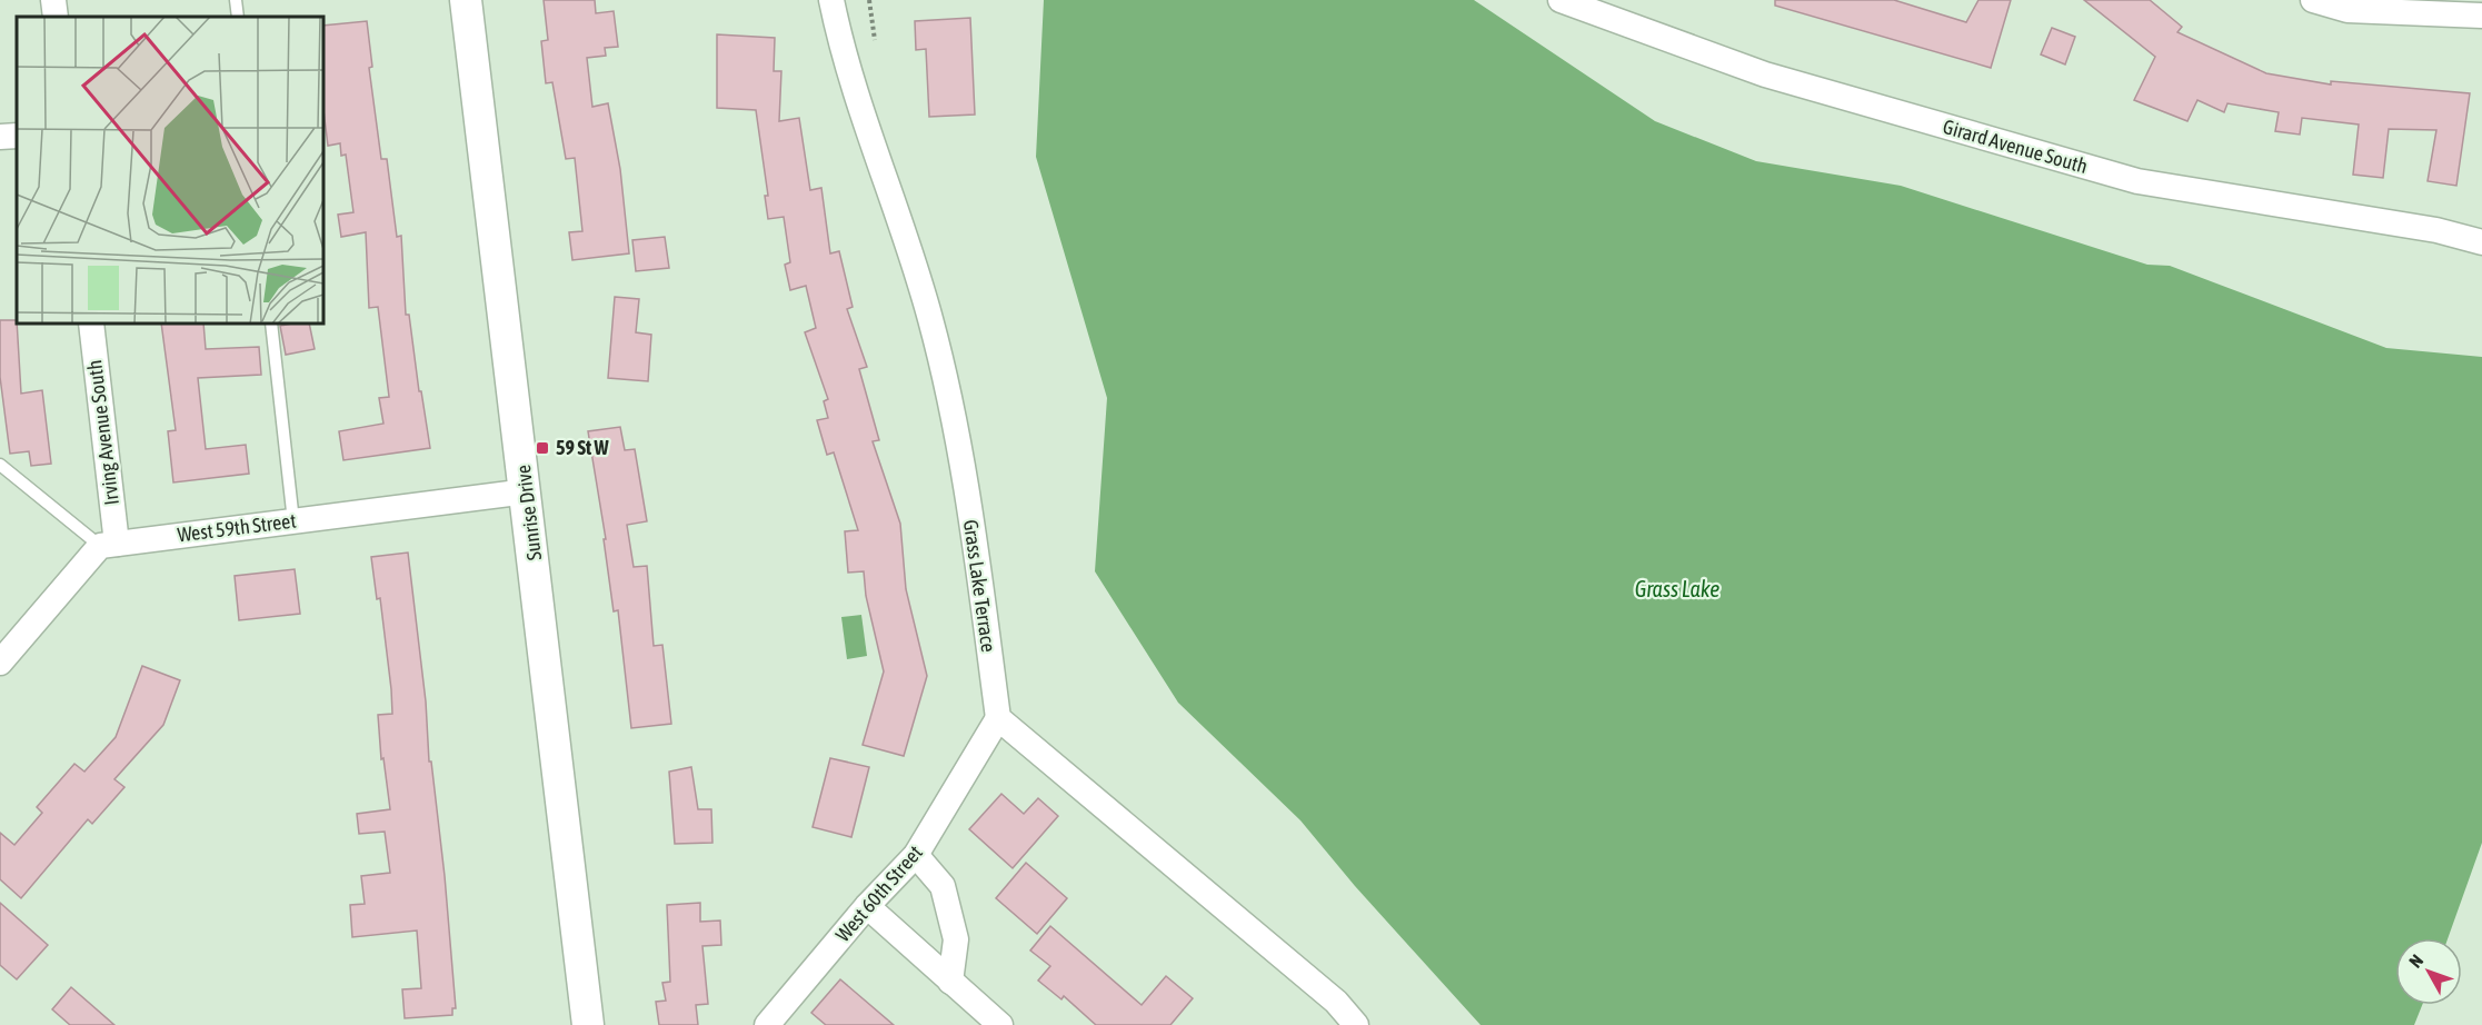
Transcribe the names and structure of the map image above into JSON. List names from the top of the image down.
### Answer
{
  "streets": {
    "street": [
      "Girard Avenue South",
      "Irving Avenue South",
      "Sunrise Drive",
      "West 59th Street",
      "Grass Lake Terrace",
      "West 60th Street"
    ]
  },
  "crossings": [
    ["Irving Avenue South", "West 59th Street"],
    ["Sunrise Drive", "West 59th Street"],
    ["Grass Lake Terrace", "West 60th Street"]
  ],
  "water": ["Grass Lake"],
  "places": {
    "transit": ["59 St W"]
  },
  "north": "top left"
}
